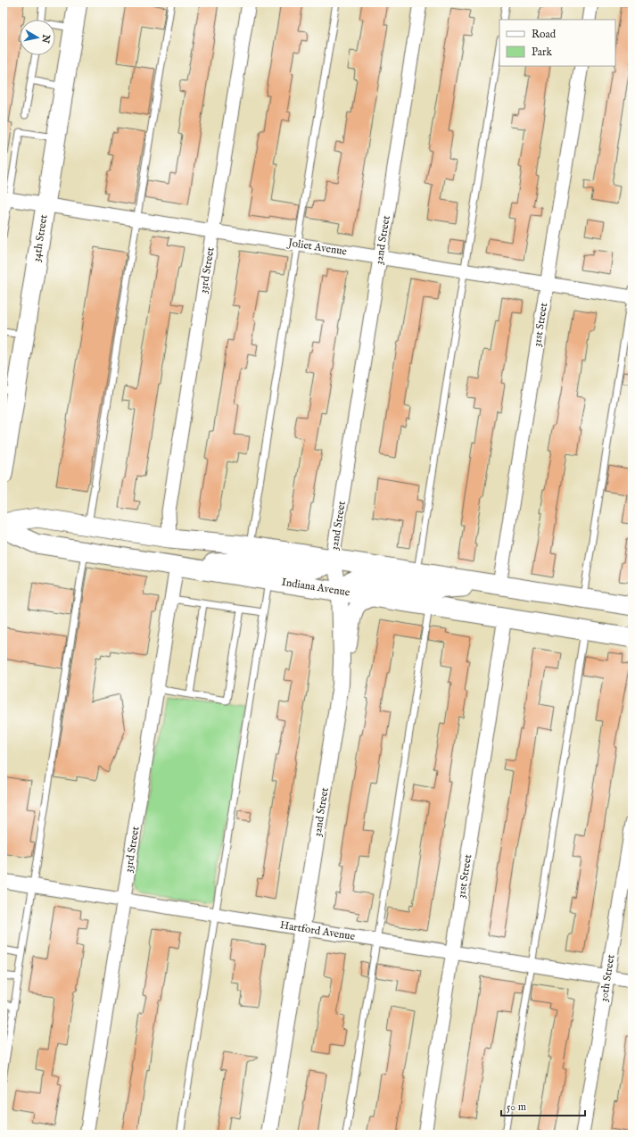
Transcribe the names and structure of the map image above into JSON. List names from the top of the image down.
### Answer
{
  "streets": {
    "main road": ["34th Street", "Indiana Avenue"],
    "street": [
      "32nd Street",
      "Joliet Avenue",
      "33rd Street",
      "31st Street",
      "Hartford Avenue",
      "30th Street"
    ]
  },
  "crossings": [
    ["34th Street", "Joliet Avenue"],
    ["32nd Street", "Joliet Avenue"],
    ["32nd Street", "Indiana Avenue"],
    ["32nd Street", "Hartford Avenue"],
    ["Joliet Avenue", "33rd Street"],
    ["Joliet Avenue", "31st Street"],
    ["33rd Street", "Indiana Avenue"],
    ["33rd Street", "Hartford Avenue"],
    ["31st Street", "Indiana Avenue"],
    ["31st Street", "Hartford Avenue"],
    ["Hartford Avenue", "30th Street"]
  ],
  "legend": ["Road", "Park"],
  "scale_bar": "50 m",
  "north": "right"
}
